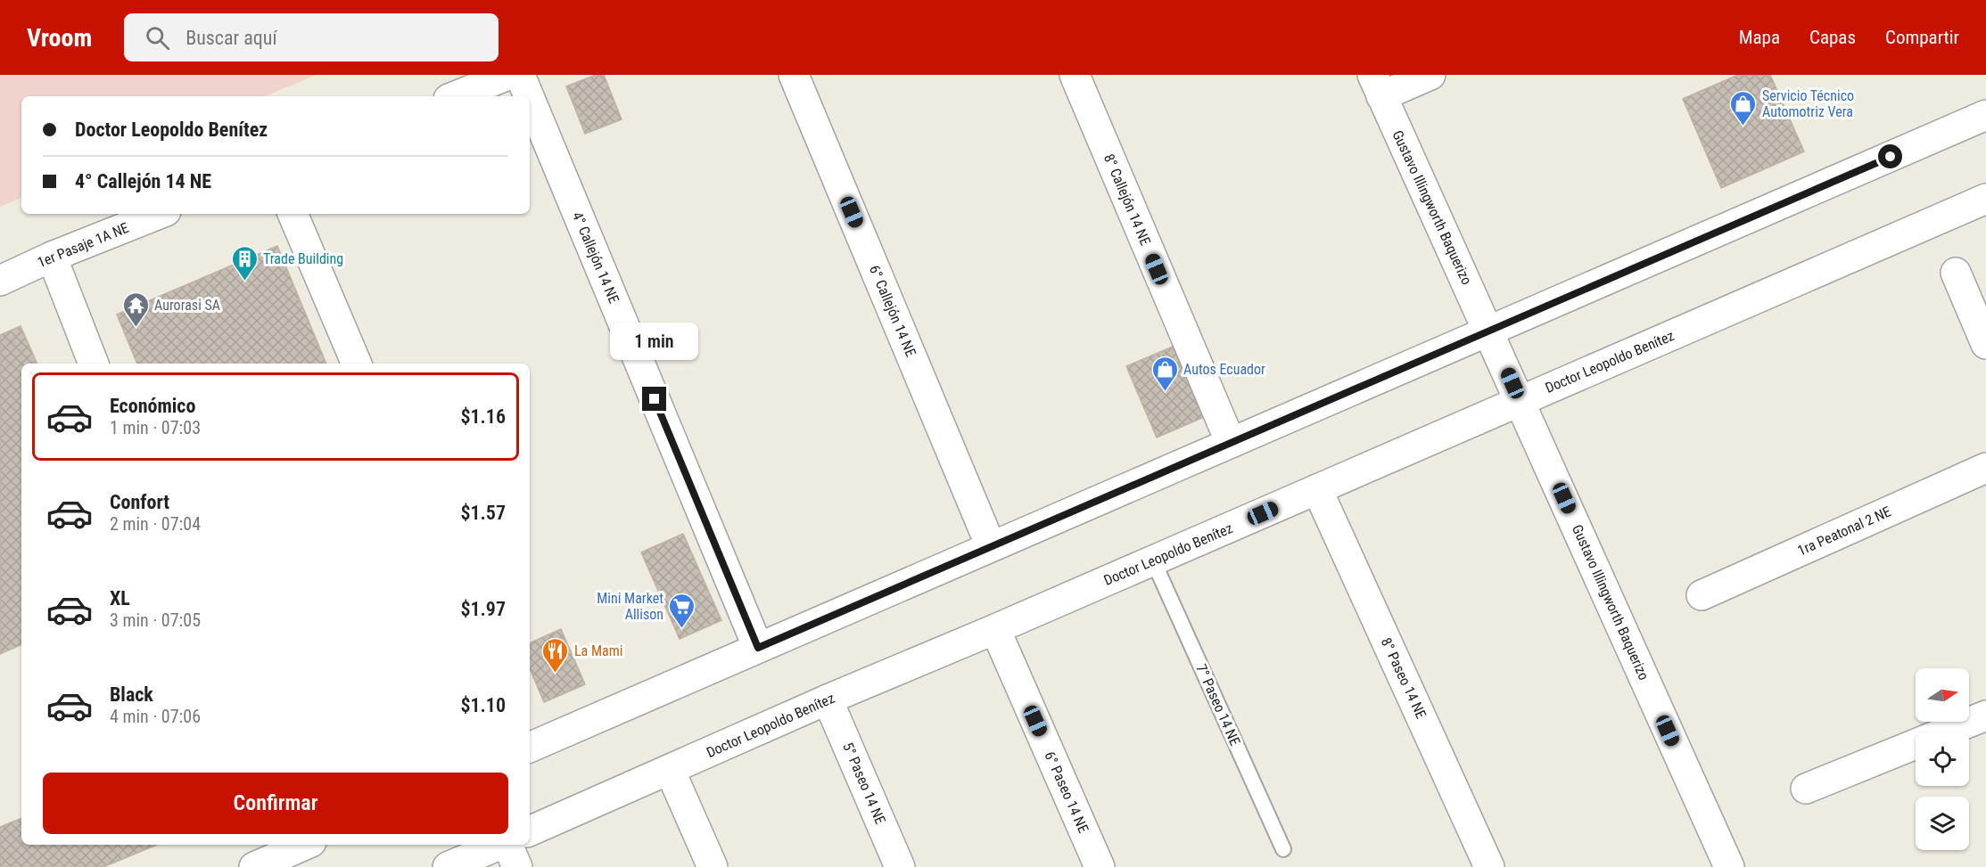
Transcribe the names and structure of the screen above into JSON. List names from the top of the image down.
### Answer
{
  "streets": {
    "street": [
      "8° Callejón 14 NE",
      "Gustavo Illingworth Baquerizo",
      "1er Pasaje 1A NE",
      "4° Callejón 14 NE",
      "6° Callejón 14 NE",
      "Doctor Leopoldo Benítez",
      "1ra Peatonal 2 NE",
      "8° Paseo 14 NE",
      "5° Paseo 14 NE",
      "6° Paseo 14 NE"
    ],
    "lane": ["7° Paseo 14 NE"]
  },
  "crossings": [
    ["Gustavo Illingworth Baquerizo", "Doctor Leopoldo Benítez"],
    ["Doctor Leopoldo Benítez", "8° Paseo 14 NE"],
    ["Doctor Leopoldo Benítez", "7° Paseo 14 NE"],
    ["Doctor Leopoldo Benítez", "5° Paseo 14 NE"],
    ["Doctor Leopoldo Benítez", "6° Paseo 14 NE"]
  ],
  "places": {
    "shop": ["Servicio Técnico Automotriz Vera", "Autos Ecuador"],
    "building": ["Trade Building"],
    "temple": ["Aurorasi SA"],
    "supermarket": ["Mini Market Allison"],
    "restaurant": ["La Mami"]
  },
  "north": "right",
  "page": {
    "header": "Vroom",
    "search": "Buscar aquí",
    "nav": ["Mapa", "Capas", "Compartir"],
    "banner": ["Doctor Leopoldo Benítez", "4° Callejón 14 NE"],
    "bubble": "1 min",
    "list": [
      {
        "name": "Económico",
        "note": "1 min · 07:03",
        "value": "$1.16"
      },
      {
        "name": "Confort",
        "note": "2 min · 07:04",
        "value": "$1.57"
      },
      {
        "name": "XL",
        "note": "3 min · 07:05",
        "value": "$1.97"
      },
      {
        "name": "Black",
        "note": "4 min · 07:06",
        "value": "$1.10"
      }
    ],
    "buttons": "Confirmar"
  }
}
